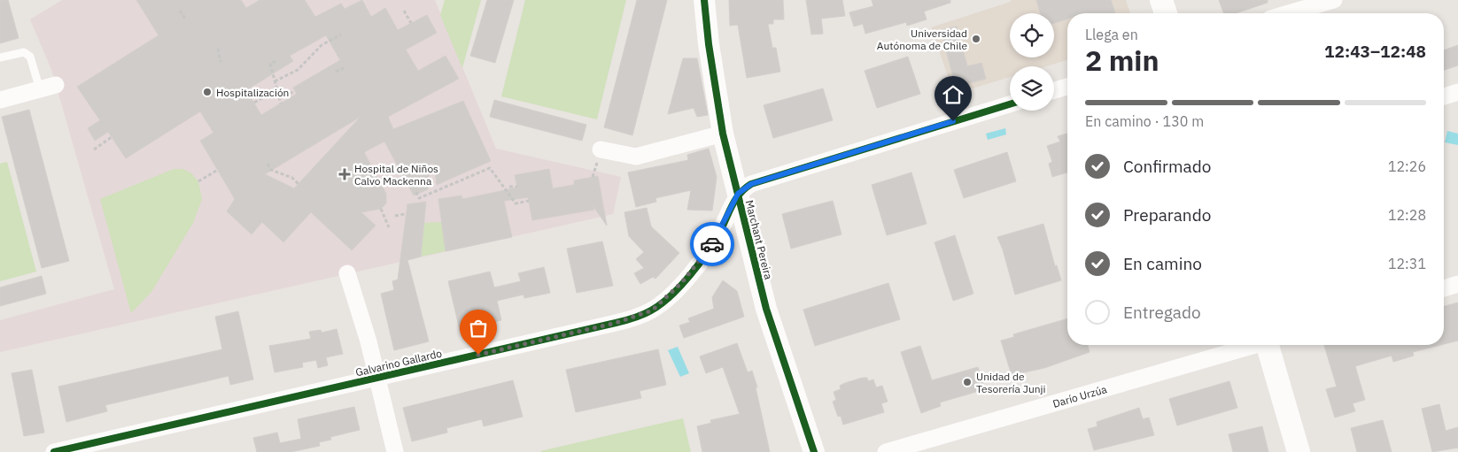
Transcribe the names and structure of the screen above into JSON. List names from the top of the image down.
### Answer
{
  "streets": {
    "street": ["Marchant Pereira", "Galvarino Gallardo", "Darío Urzúa"]
  },
  "crossings": [
    ["Marchant Pereira", "Galvarino Gallardo"]
  ],
  "places": {
    "other": ["Universidad Autónoma de Chile", "Hospitalización", "Unidad de Tesorería Junji"],
    "health": ["Hospital de Niños Calvo Mackenna"]
  },
  "page": {
    "heading": ["2 min", "Llega en", "12:43–12:48"],
    "bar": "En camino · 130 m",
    "list": [
      ["Confirmado", "12:26"],
      ["Preparando", "12:28"],
      ["En camino", "12:31"],
      "Entregado"
    ]
  }
}
